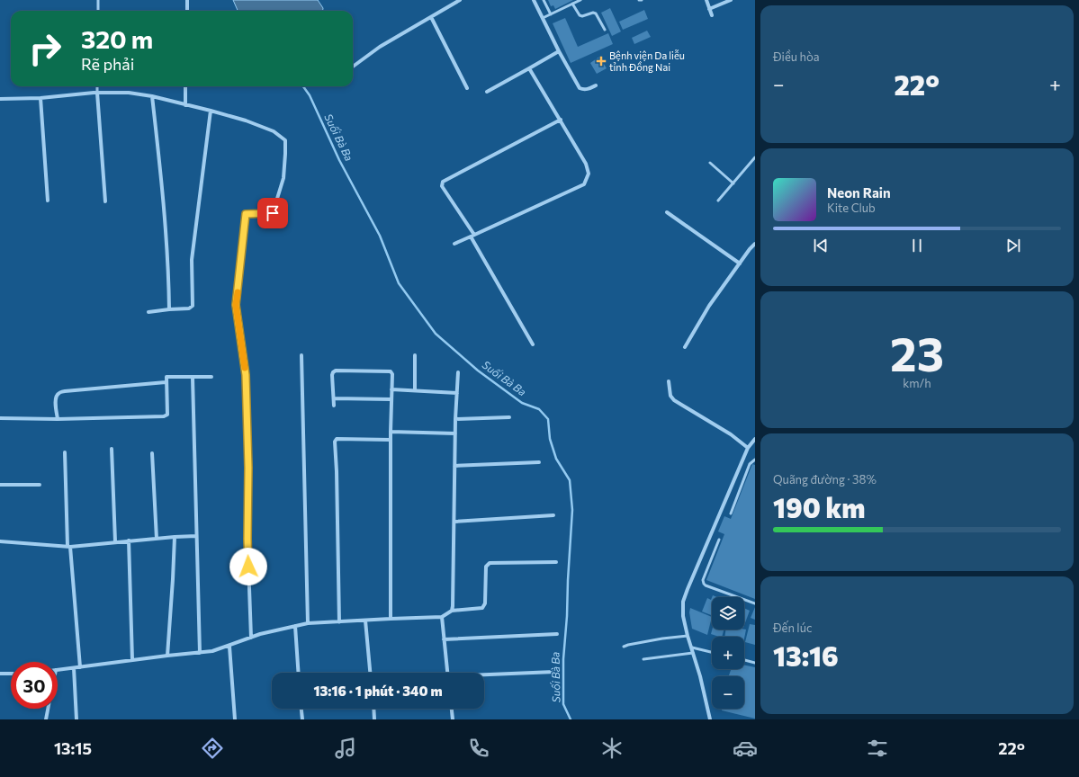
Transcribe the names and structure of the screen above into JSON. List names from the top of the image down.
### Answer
{
  "water": ["Suối Bà Ba"],
  "places": {
    "health": ["Bệnh viện Da liễu tỉnh Đồng Nai"]
  },
  "page": {
    "tile": [
      "Điều hòa",
      ["23", "km/h"],
      ["Quãng đường · 38%", "190 km"],
      ["Đến lúc", "13:16"]
    ],
    "turn": ["320 m", "Rẽ phải"],
    "heat": ["−", "22°", "+"],
    "song": ["Neon Rain", "Kite Club"],
    "map_buttons": ["+", "−"],
    "limit": "30",
    "trip": "13:16 · 1 phút · 340 m",
    "tabs": ["13:15", "22°"]
  }
}
